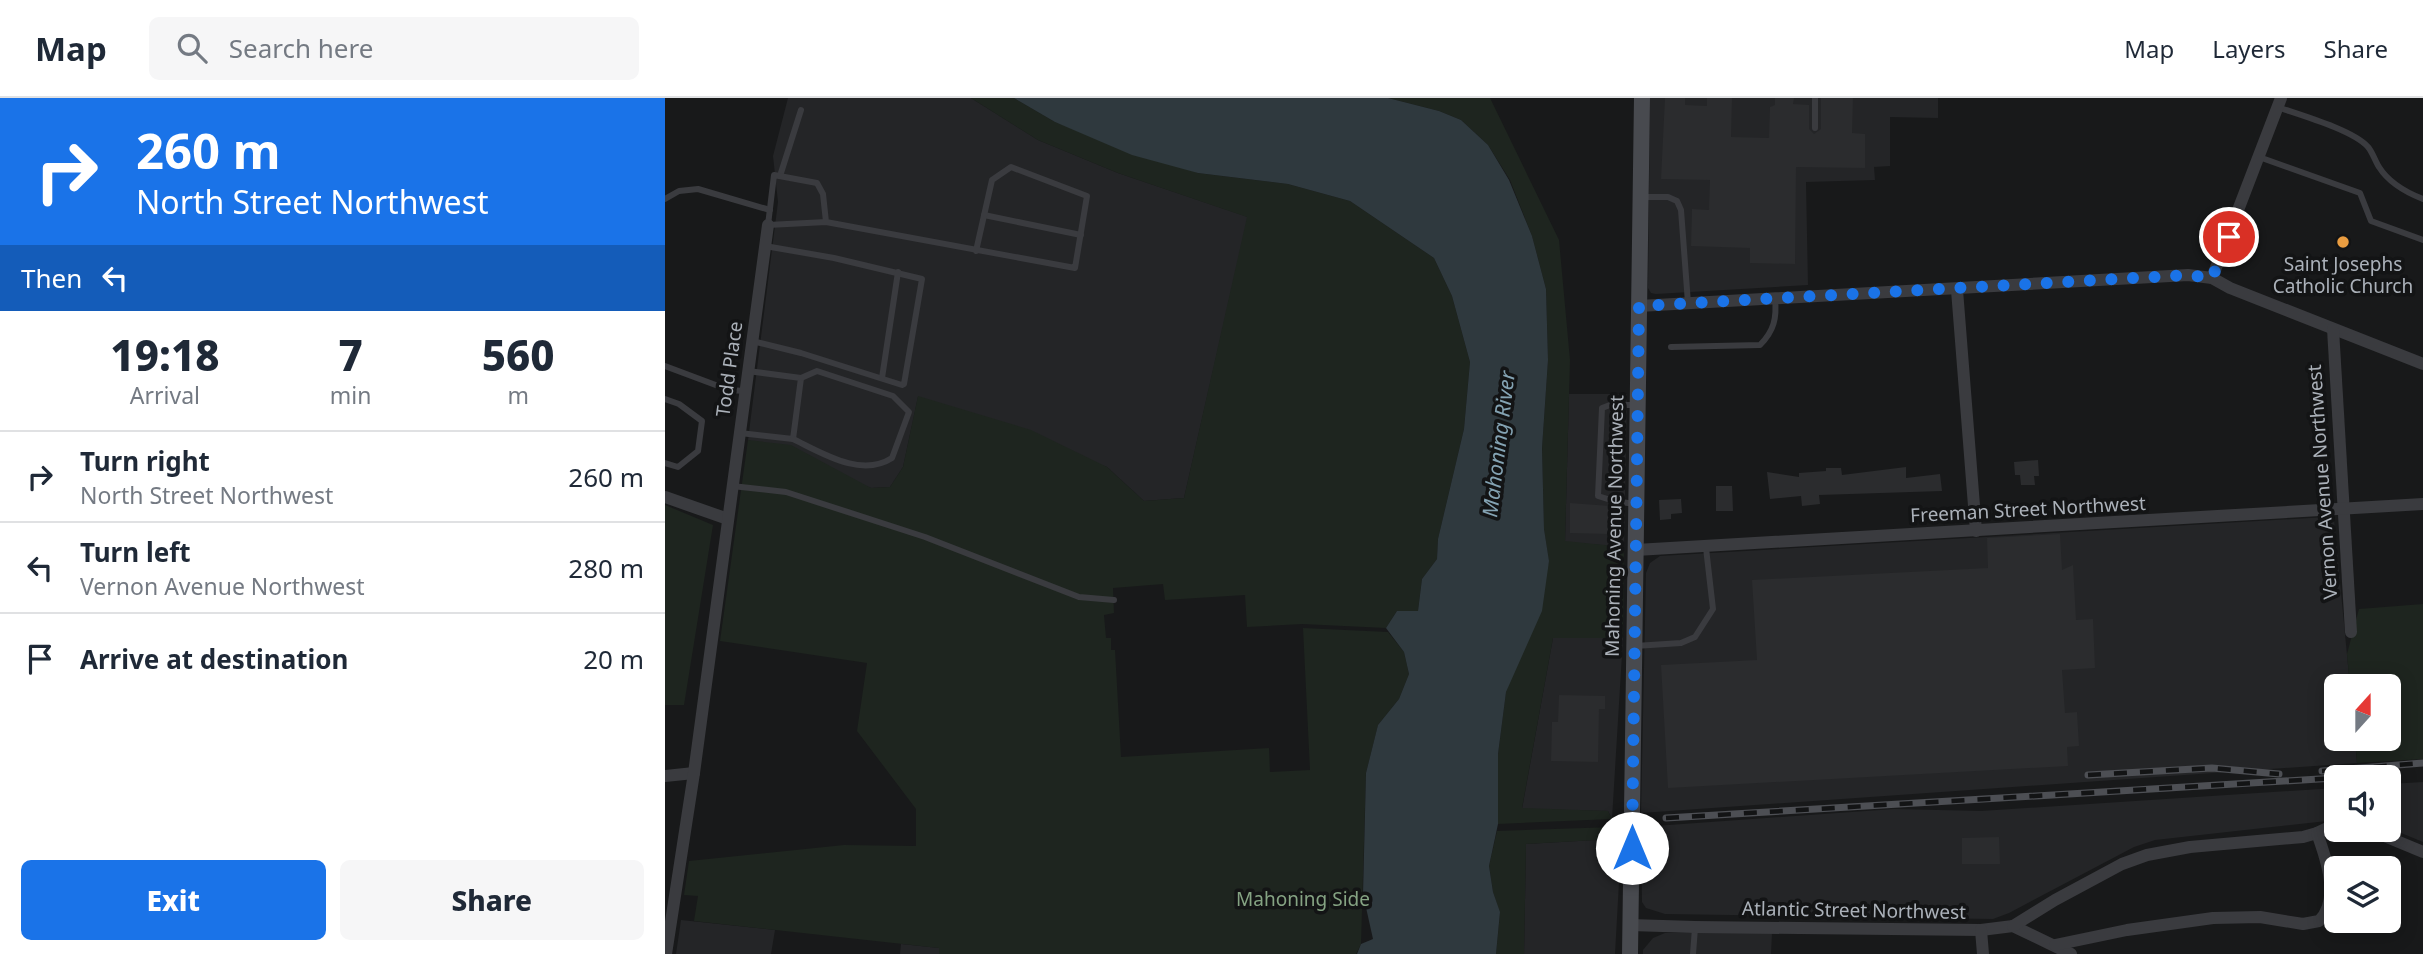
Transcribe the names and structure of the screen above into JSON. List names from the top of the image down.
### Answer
{
  "streets": {
    "main road": ["Mahoning Avenue Northwest"],
    "street": [
      "Todd Place",
      "Vernon Avenue Northwest",
      "Freeman Street Northwest",
      "Atlantic Street Northwest"
    ]
  },
  "crossings": [
    ["Vernon Avenue Northwest", "Freeman Street Northwest"],
    ["Freeman Street Northwest", "Mahoning Avenue Northwest"],
    ["Mahoning Avenue Northwest", "Atlantic Street Northwest"]
  ],
  "water": ["Mahoning River"],
  "parks": ["Mahoning Side"],
  "places": ["Saint Josephs Catholic Church"],
  "north": "top",
  "page": {
    "header": "Map",
    "search": "Search here",
    "nav": ["Map", "Layers", "Share"],
    "turn": ["260 m", "North Street Northwest"],
    "then": "Then",
    "eta": [
      "19:18",
      "Arrival",
      "7",
      "min",
      "560",
      "m"
    ],
    "list": [
      {
        "name": "Turn right",
        "note": "North Street Northwest",
        "value": "260 m"
      },
      {
        "name": "Turn left",
        "note": "Vernon Avenue Northwest",
        "value": "280 m"
      },
      {
        "name": "Arrive at destination",
        "value": "20 m"
      }
    ],
    "buttons": ["Exit", "Share"]
  }
}
